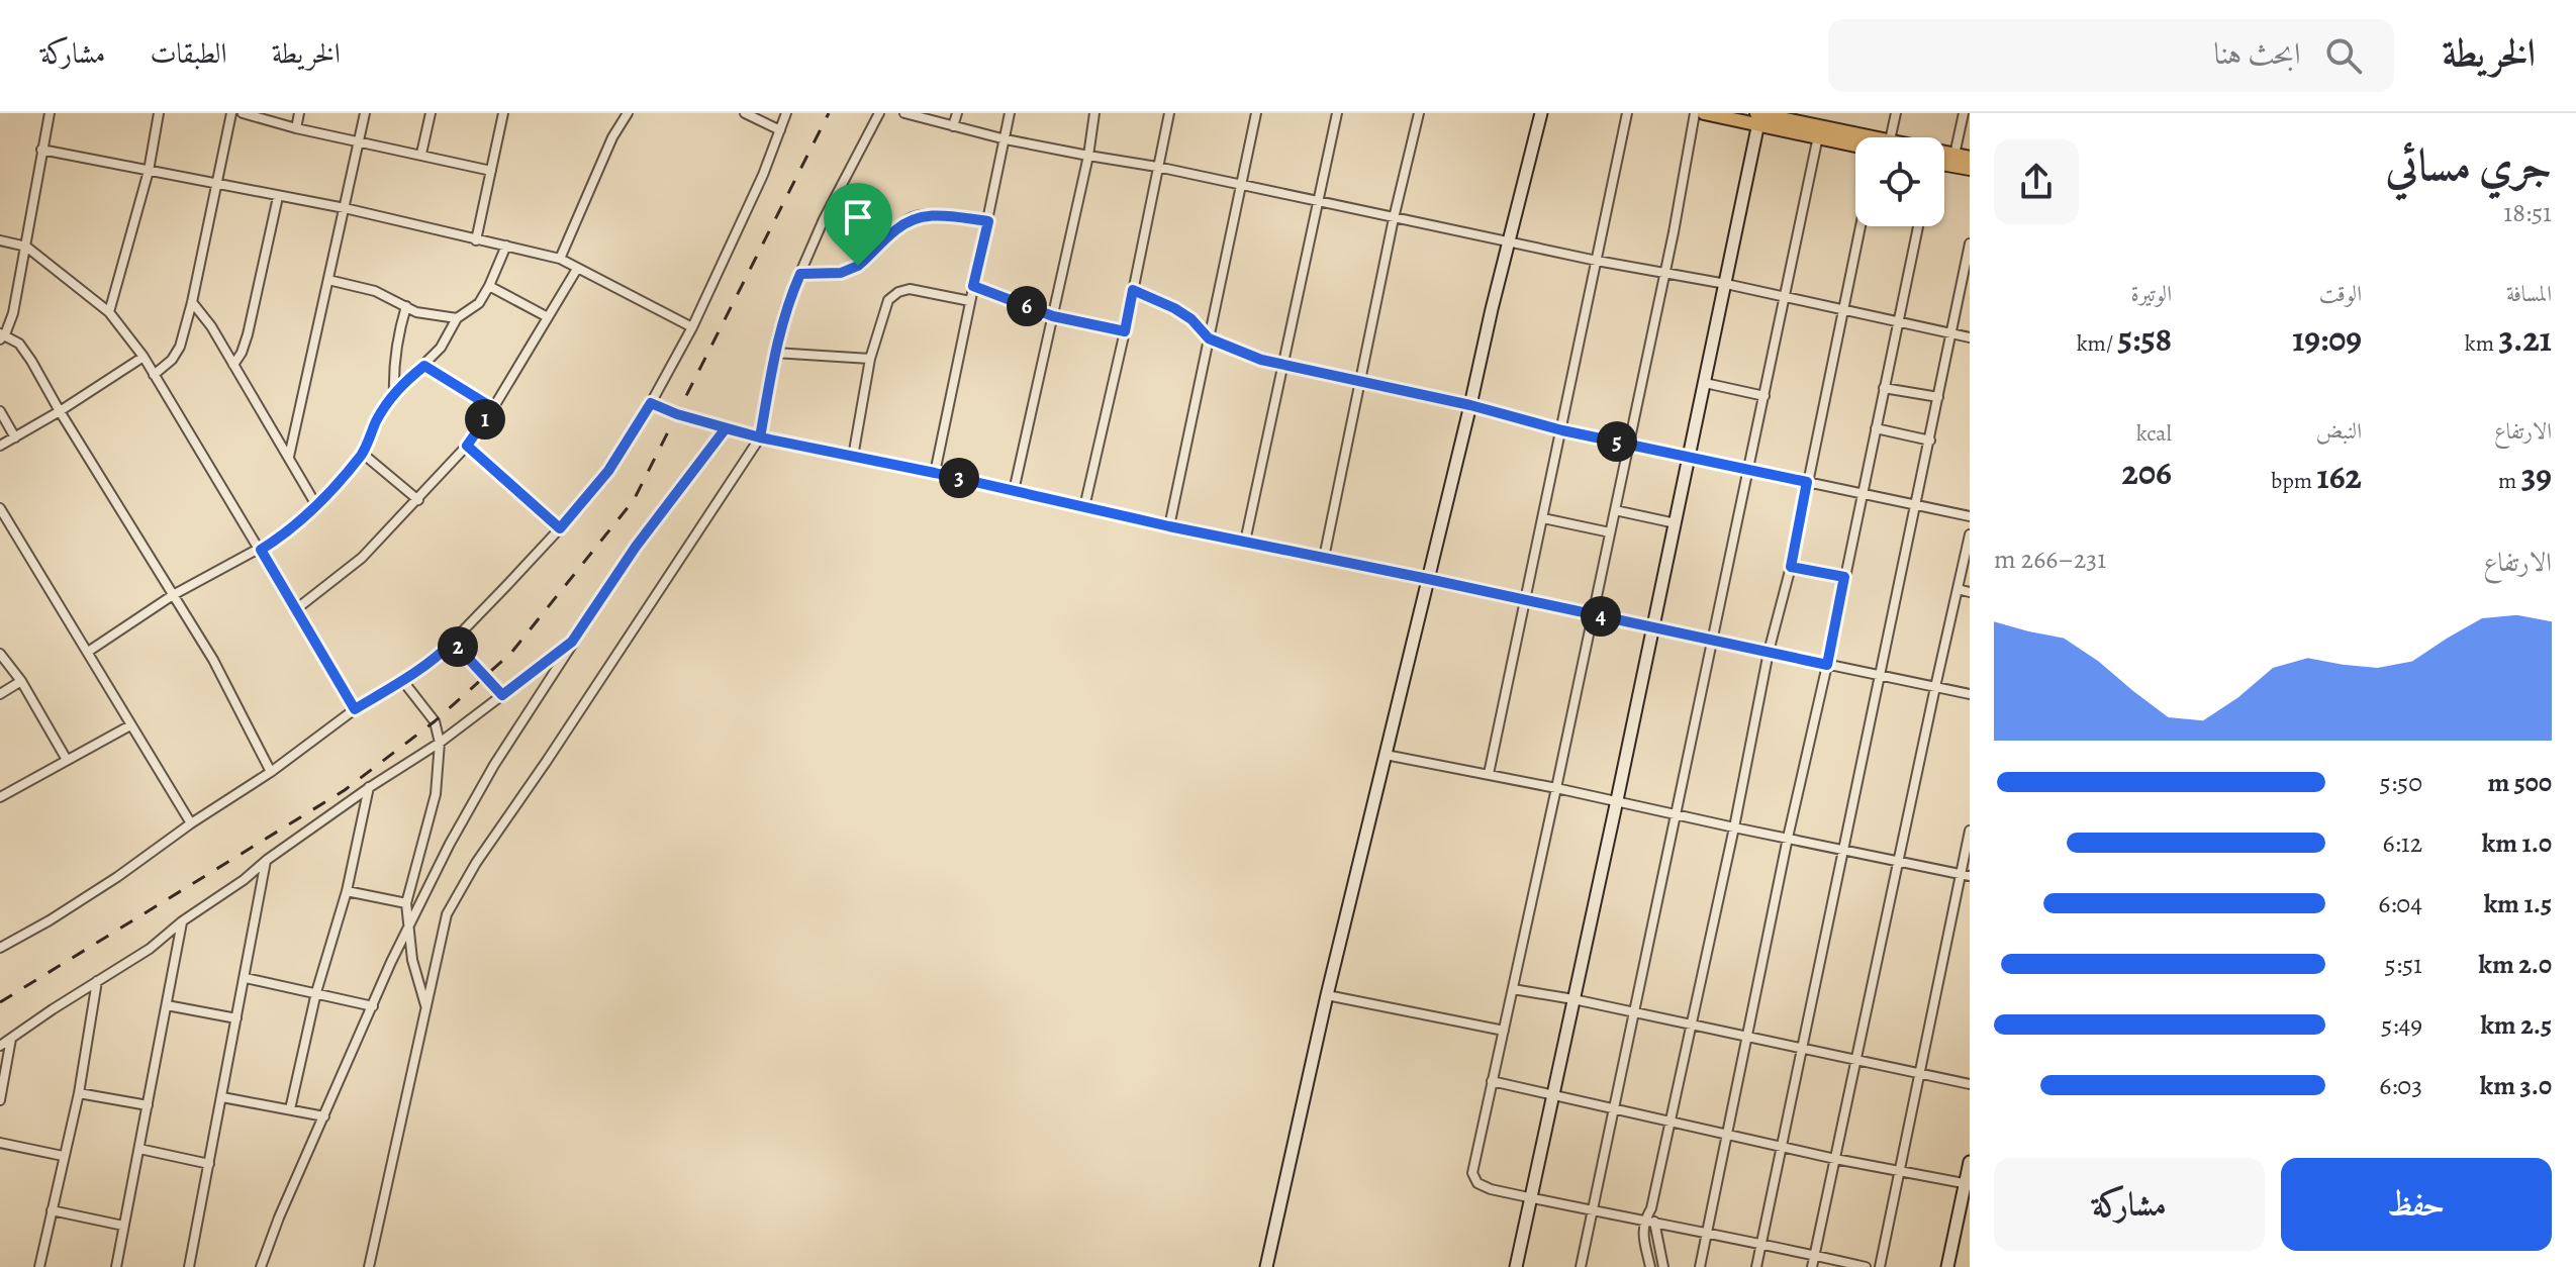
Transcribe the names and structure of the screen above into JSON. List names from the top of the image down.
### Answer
{
  "page": {
    "header": "الخريطة",
    "search": "ابحث هنا",
    "nav": ["الخريطة", "الطبقات", "مشاركة"],
    "heading": ["جري مسائي", "18:51"],
    "stats": [
      ["المسافة", "3.21 km"],
      ["الوقت", "19:09"],
      ["الوتيرة", "5:58 /km"],
      ["الارتفاع", "39 m"],
      ["النبض", "162 bpm"],
      ["kcal", "206"]
    ],
    "pins": [
      "6",
      "1",
      "5",
      "3",
      "4",
      "2"
    ],
    "chart": ["الارتفاع", "231–266 m"],
    "list": [
      {
        "name": "500 m",
        "note": "5:50"
      },
      {
        "name": "1.0 km",
        "note": "6:12"
      },
      {
        "name": "1.5 km",
        "note": "6:04"
      },
      {
        "name": "2.0 km",
        "note": "5:51"
      },
      {
        "name": "2.5 km",
        "note": "5:49"
      },
      {
        "name": "3.0 km",
        "note": "6:03"
      }
    ],
    "buttons": ["حفظ", "مشاركة"]
  }
}
